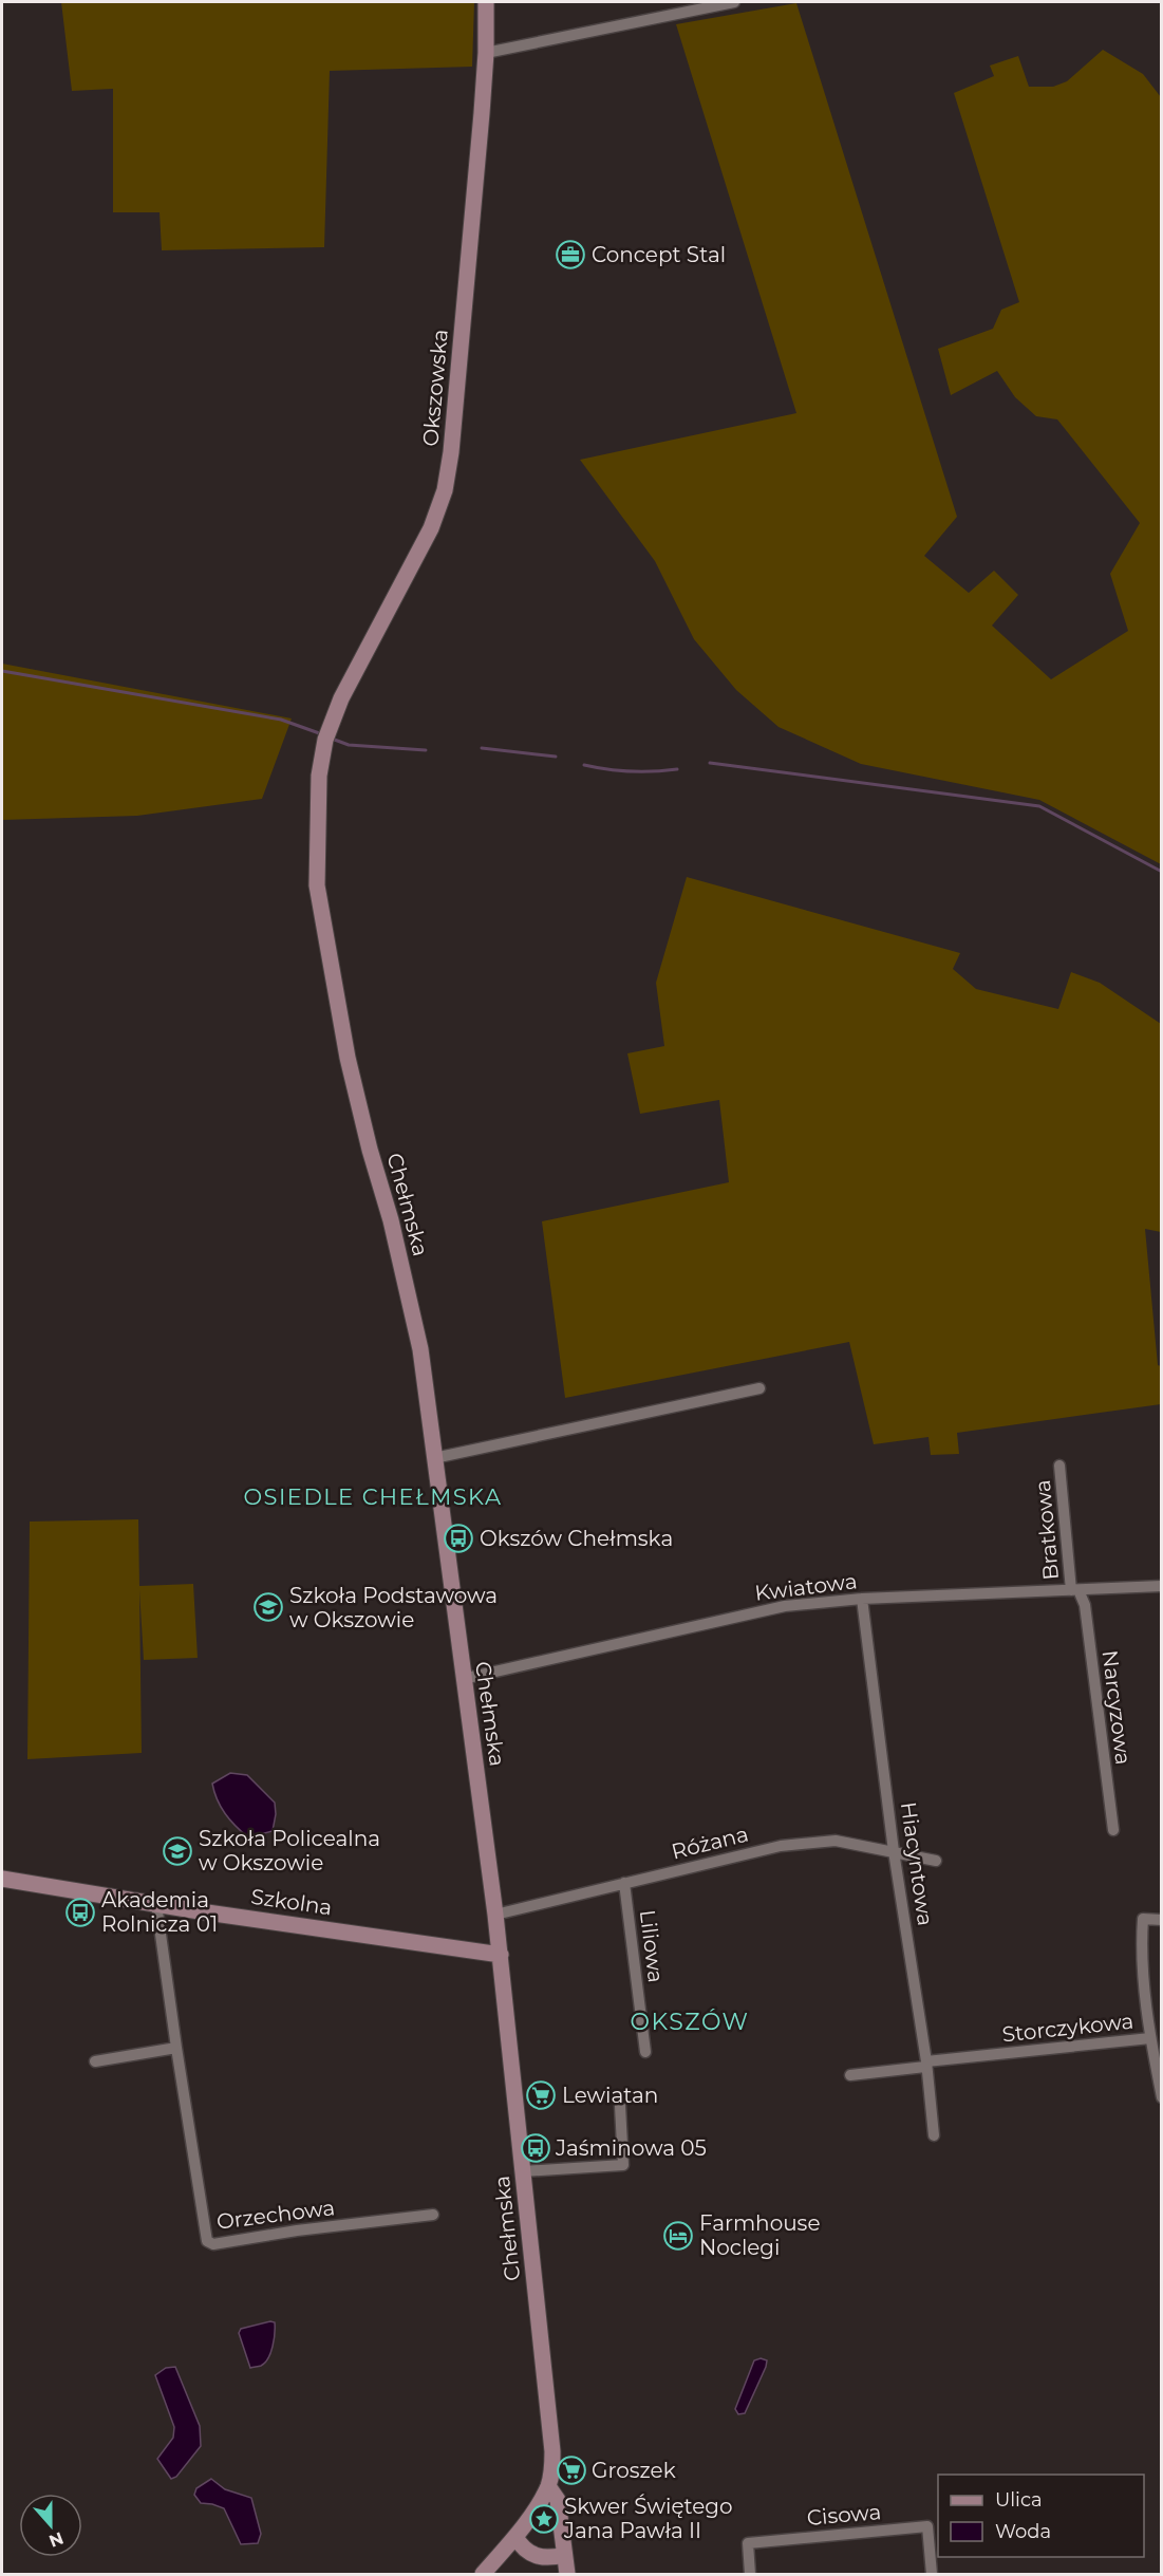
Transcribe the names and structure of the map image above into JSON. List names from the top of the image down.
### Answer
{
  "streets": {
    "main road": ["Okszowska", "Chełmska", "Szkolna"],
    "street": [
      "Bratkowa",
      "Kwiatowa",
      "Narcyzowa",
      "Różana",
      "Hiacyntowa",
      "Liliowa",
      "Storczykowa",
      "Orzechowa",
      "Cisowa"
    ]
  },
  "crossings": [
    ["Okszowska", "Chełmska"],
    ["Chełmska", "Kwiatowa"],
    ["Chełmska", "Różana"],
    ["Chełmska", "Szkolna"],
    ["Bratkowa", "Kwiatowa"],
    ["Bratkowa", "Narcyzowa"],
    ["Kwiatowa", "Narcyzowa"],
    ["Kwiatowa", "Hiacyntowa"],
    ["Różana", "Hiacyntowa"],
    ["Różana", "Liliowa"],
    ["Hiacyntowa", "Storczykowa"],
    ["Szkolna", "Orzechowa"]
  ],
  "districts": ["OSIEDLE CHEŁMSKA", "OKSZÓW"],
  "places": {
    "office": ["Concept Stal"],
    "bus stop": ["Okszów Chełmska", "Akademia Rolnicza 01", "Jaśminowa 05"],
    "school or university": ["Szkoła Podstawowa w Okszowie", "Szkoła Policealna w Okszowie"],
    "supermarket": ["Lewiatan", "Groszek"],
    "hotel": ["Farmhouse Noclegi"],
    "place": ["Skwer Świętego Jana Pawła II"]
  },
  "legend": ["Ulica", "Woda"],
  "north": "bottom"
}
